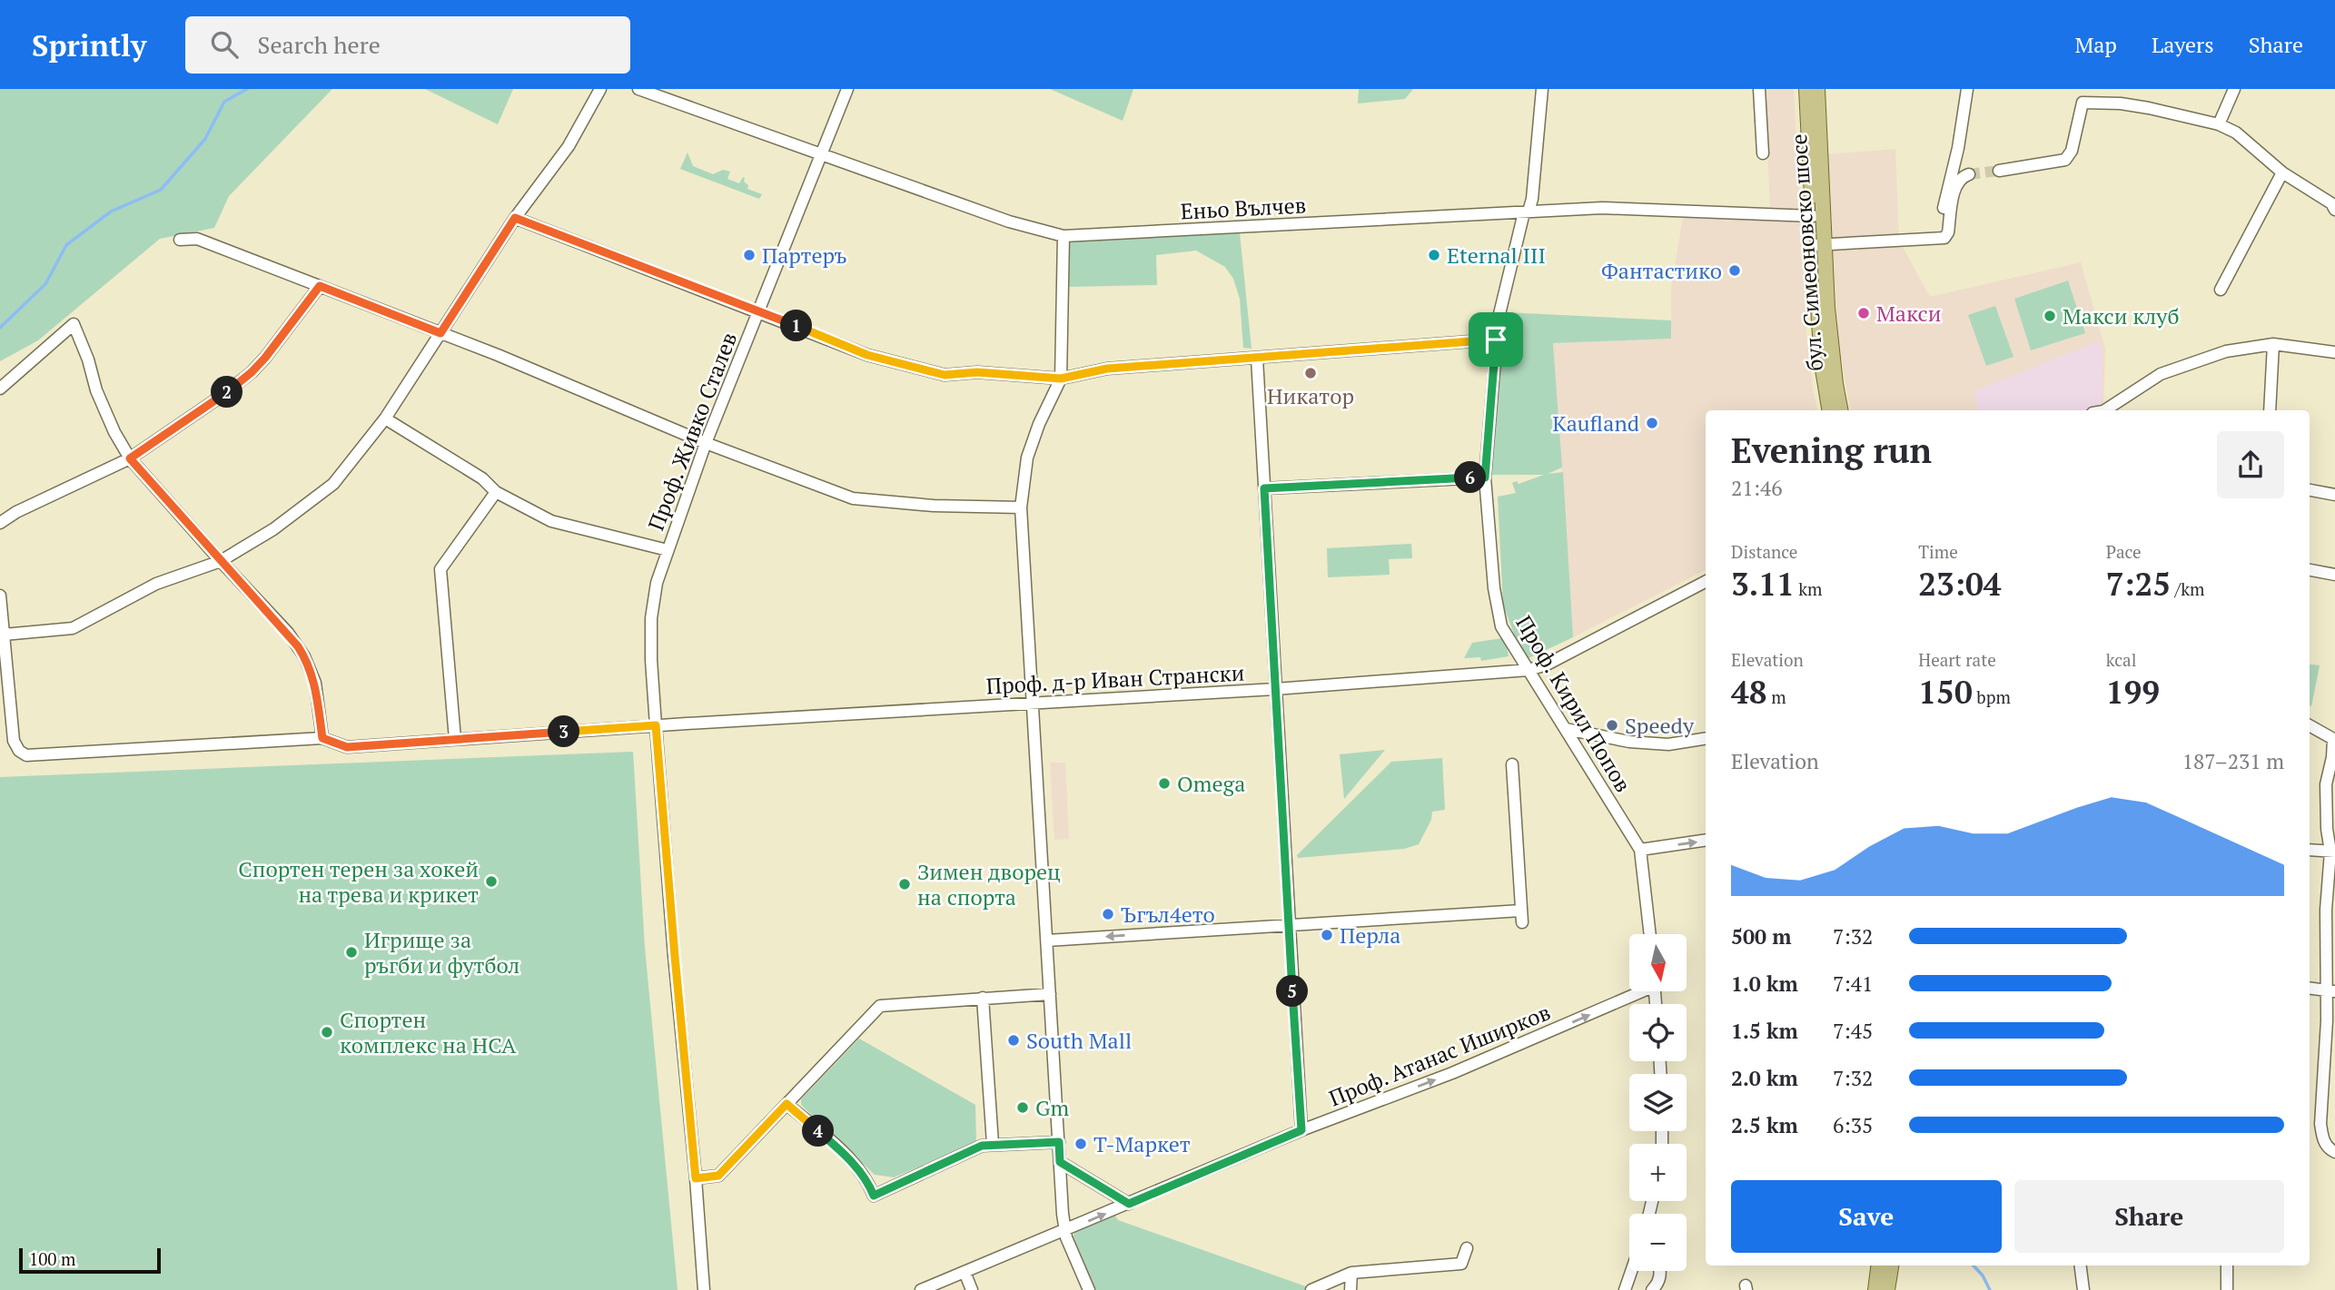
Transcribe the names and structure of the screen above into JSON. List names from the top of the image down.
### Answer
{
  "streets": {
    "main road": ["бул. Симеоновско шосе"],
    "street": [
      "Еньо Вълчев",
      "Проф. Живко Сталев",
      "Проф. д-р Иван Странски",
      "Проф. Кирил Попов",
      "Проф. Атанас Иширков"
    ]
  },
  "crossings": [
    ["Еньо Вълчев", "бул. Симеоновско шосе"],
    ["Еньо Вълчев", "Проф. Живко Сталев"],
    ["Еньо Вълчев", "Проф. Кирил Попов"],
    ["Проф. Живко Сталев", "Проф. д-р Иван Странски"],
    ["Проф. д-р Иван Странски", "Проф. Кирил Попов"]
  ],
  "one_way": ["Проф. Атанас Иширков"],
  "places": [
    "Партеръ",
    "Eternal III",
    "Фантастико",
    "Макси",
    "Макси клуб",
    "Никатор",
    "Kaufland",
    "Speedy",
    "Omega",
    "Спортен терен за хокей на трева и крикет",
    "Зимен дворец на спорта",
    "Ъгъл4ето",
    "Перла",
    "Игрище за ръгби и футбол",
    "Спортен комплекс на НСА",
    "South Mall",
    "Gm",
    "Т-Маркет"
  ],
  "scale_bar": "100 m",
  "north": "bottom",
  "page": {
    "header": "Sprintly",
    "search": "Search here",
    "nav": ["Map", "Layers", "Share"],
    "pins": [
      "1",
      "2",
      "6",
      "3",
      "5",
      "4"
    ],
    "heading": ["Evening run", "21:46"],
    "stats": [
      ["Distance", "3.11 km"],
      ["Time", "23:04"],
      ["Pace", "7:25 /km"],
      ["Elevation", "48 m"],
      ["Heart rate", "150 bpm"],
      ["kcal", "199"]
    ],
    "chart": ["Elevation", "187–231 m"],
    "list": [
      {
        "name": "500 m",
        "note": "7:32"
      },
      {
        "name": "1.0 km",
        "note": "7:41"
      },
      {
        "name": "1.5 km",
        "note": "7:45"
      },
      {
        "name": "2.0 km",
        "note": "7:32"
      },
      {
        "name": "2.5 km",
        "note": "6:35"
      }
    ],
    "map_buttons": ["+", "−"],
    "buttons": ["Save", "Share"],
    "scale": "100 m"
  }
}
